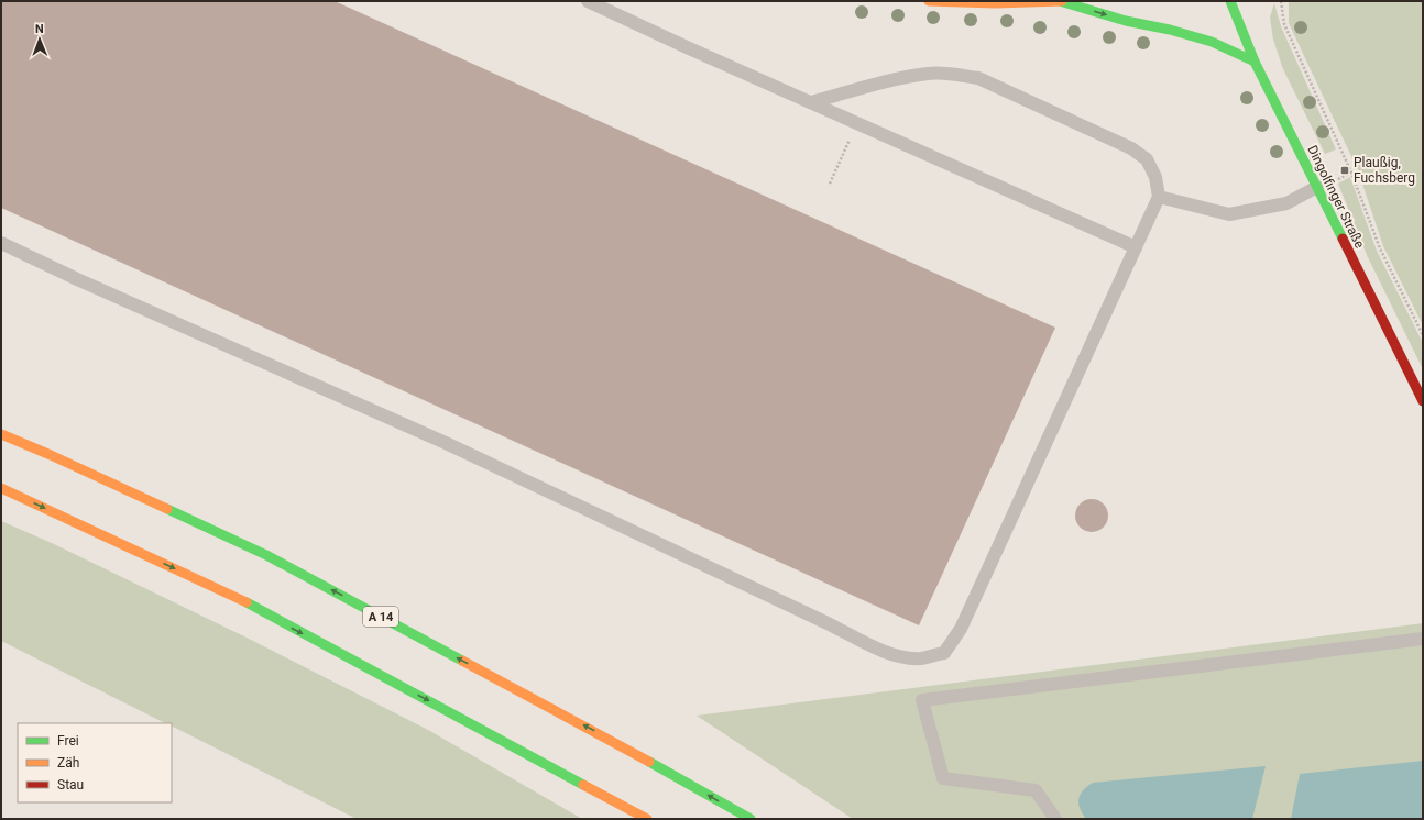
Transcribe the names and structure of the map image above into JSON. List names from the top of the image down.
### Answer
{
  "streets": {
    "main road": ["Dingolfinger Straße", "A 14"]
  },
  "places": {
    "transit": ["Plaußig, Fuchsberg"]
  },
  "legend": ["Frei", "Zäh", "Stau"],
  "north": "top"
}
